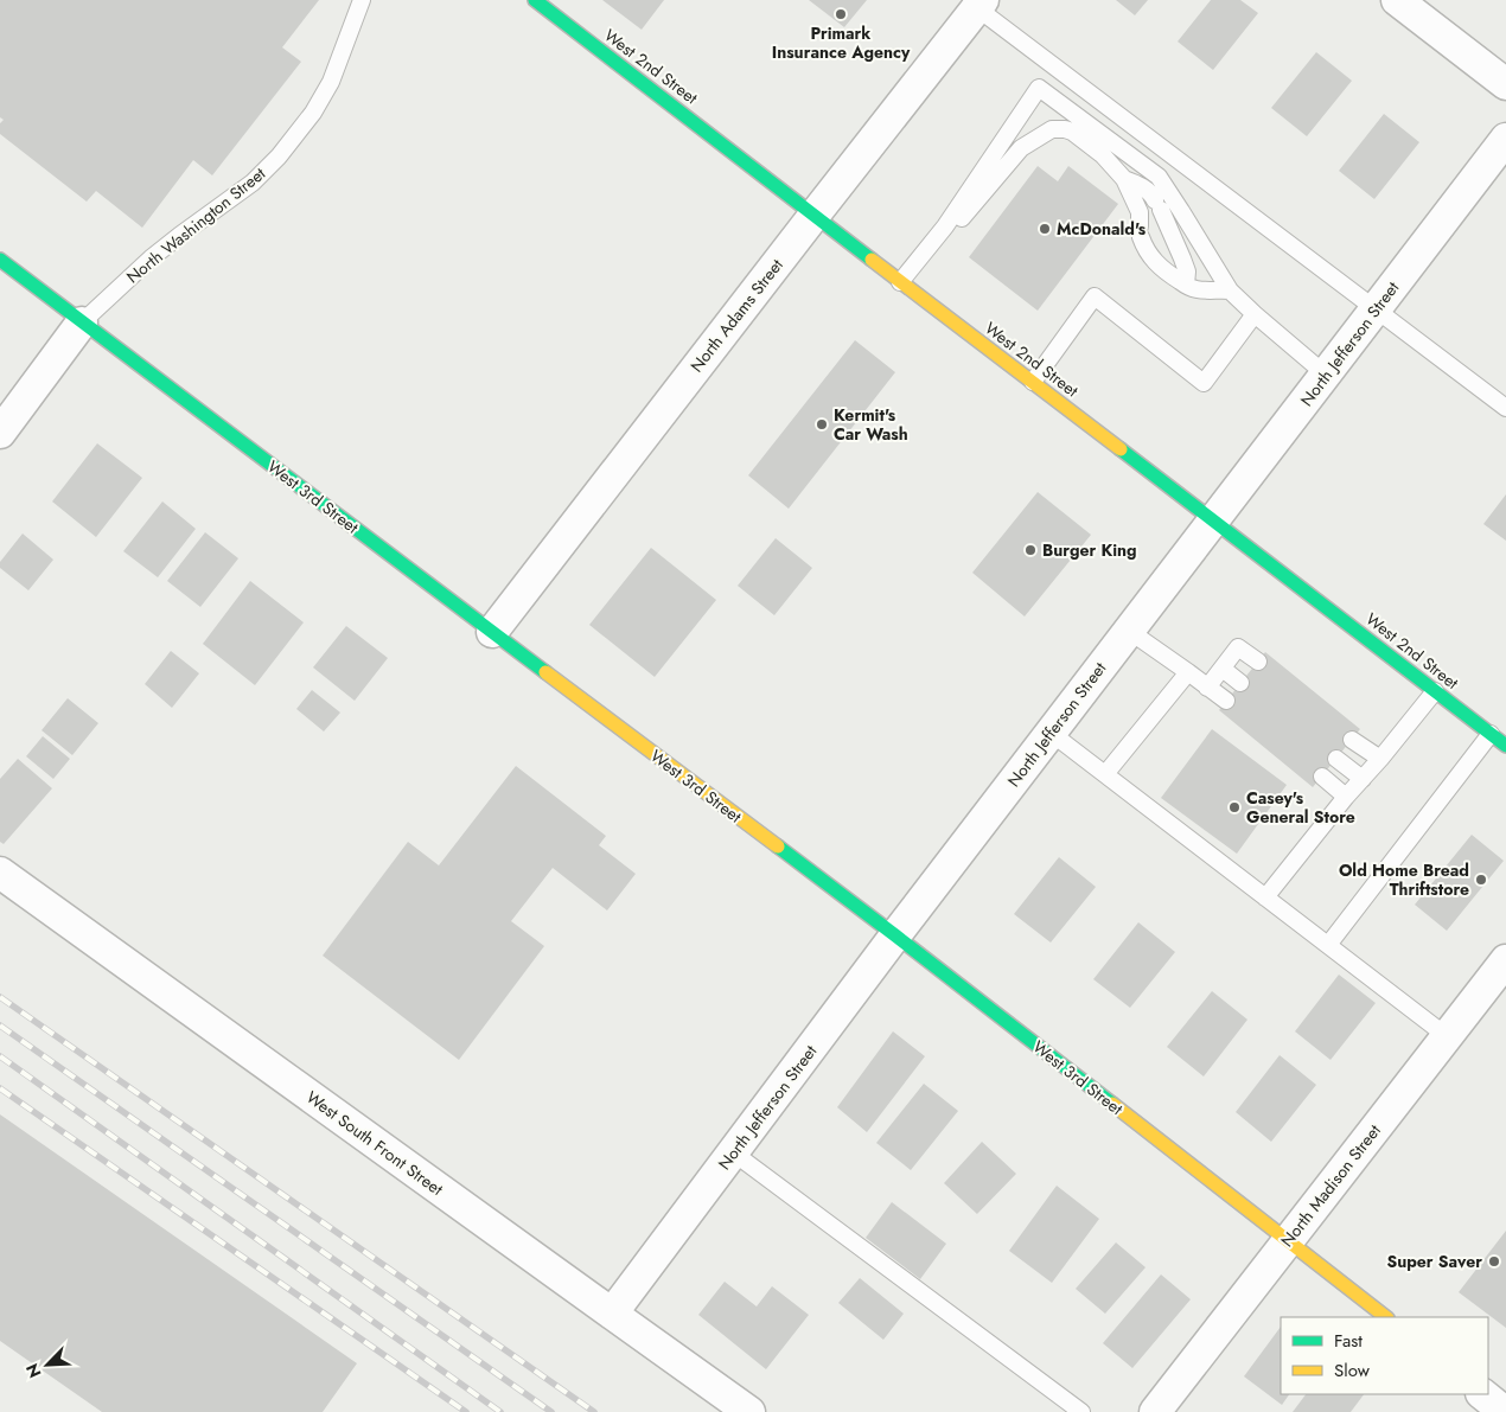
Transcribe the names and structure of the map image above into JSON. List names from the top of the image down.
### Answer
{
  "streets": {
    "main road": ["West 2nd Street", "West 3rd Street"],
    "street": [
      "North Washington Street",
      "North Adams Street",
      "North Jefferson Street",
      "West South Front Street",
      "North Madison Street"
    ]
  },
  "crossings": [
    ["West 2nd Street", "North Adams Street"],
    ["West 2nd Street", "North Jefferson Street"],
    ["North Washington Street", "West 3rd Street"],
    ["North Adams Street", "West 3rd Street"],
    ["North Jefferson Street", "West 3rd Street"],
    ["North Jefferson Street", "West South Front Street"],
    ["West 3rd Street", "North Madison Street"]
  ],
  "places": [
    "Primark Insurance Agency",
    "McDonald's",
    "Kermit's Car Wash",
    "Burger King",
    "Casey's General Store",
    "Old Home Bread Thriftstore",
    "Super Saver"
  ],
  "legend": ["Fast", "Slow"],
  "north": "bottom left"
}
